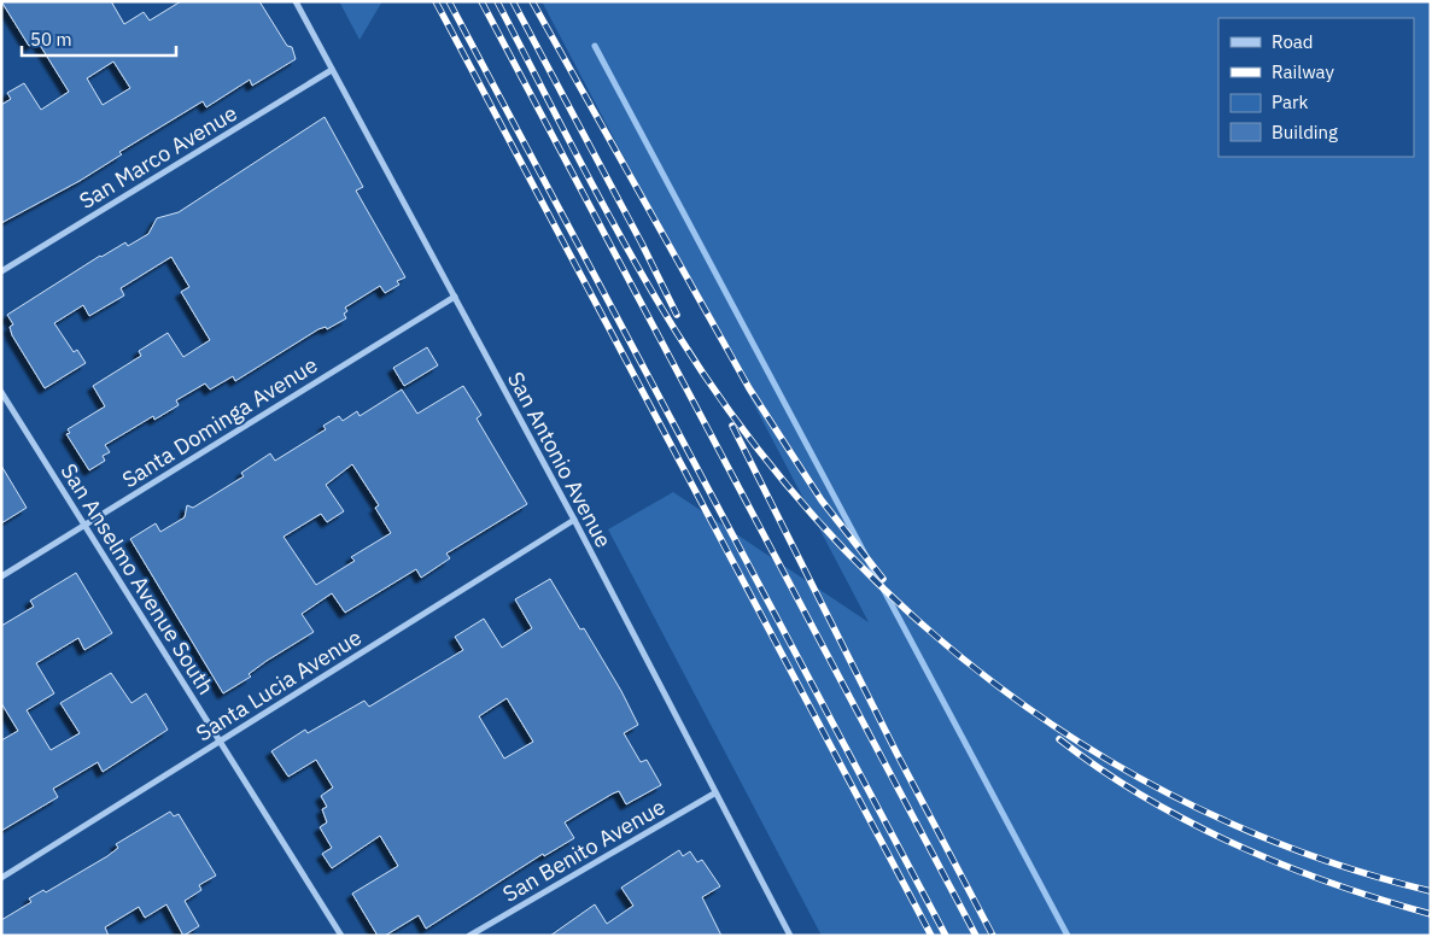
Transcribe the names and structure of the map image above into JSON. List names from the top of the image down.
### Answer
{
  "streets": {
    "street": [
      "San Marco Avenue",
      "Santa Dominga Avenue",
      "San Antonio Avenue",
      "San Anselmo Avenue South",
      "Santa Lucia Avenue",
      "San Benito Avenue"
    ]
  },
  "crossings": [
    ["San Marco Avenue", "San Antonio Avenue"],
    ["Santa Dominga Avenue", "San Antonio Avenue"],
    ["Santa Dominga Avenue", "San Anselmo Avenue South"],
    ["San Antonio Avenue", "Santa Lucia Avenue"],
    ["San Antonio Avenue", "San Benito Avenue"],
    ["San Anselmo Avenue South", "Santa Lucia Avenue"]
  ],
  "legend": [
    "Road",
    "Railway",
    "Park",
    "Building"
  ],
  "scale_bar": "50 m"
}
